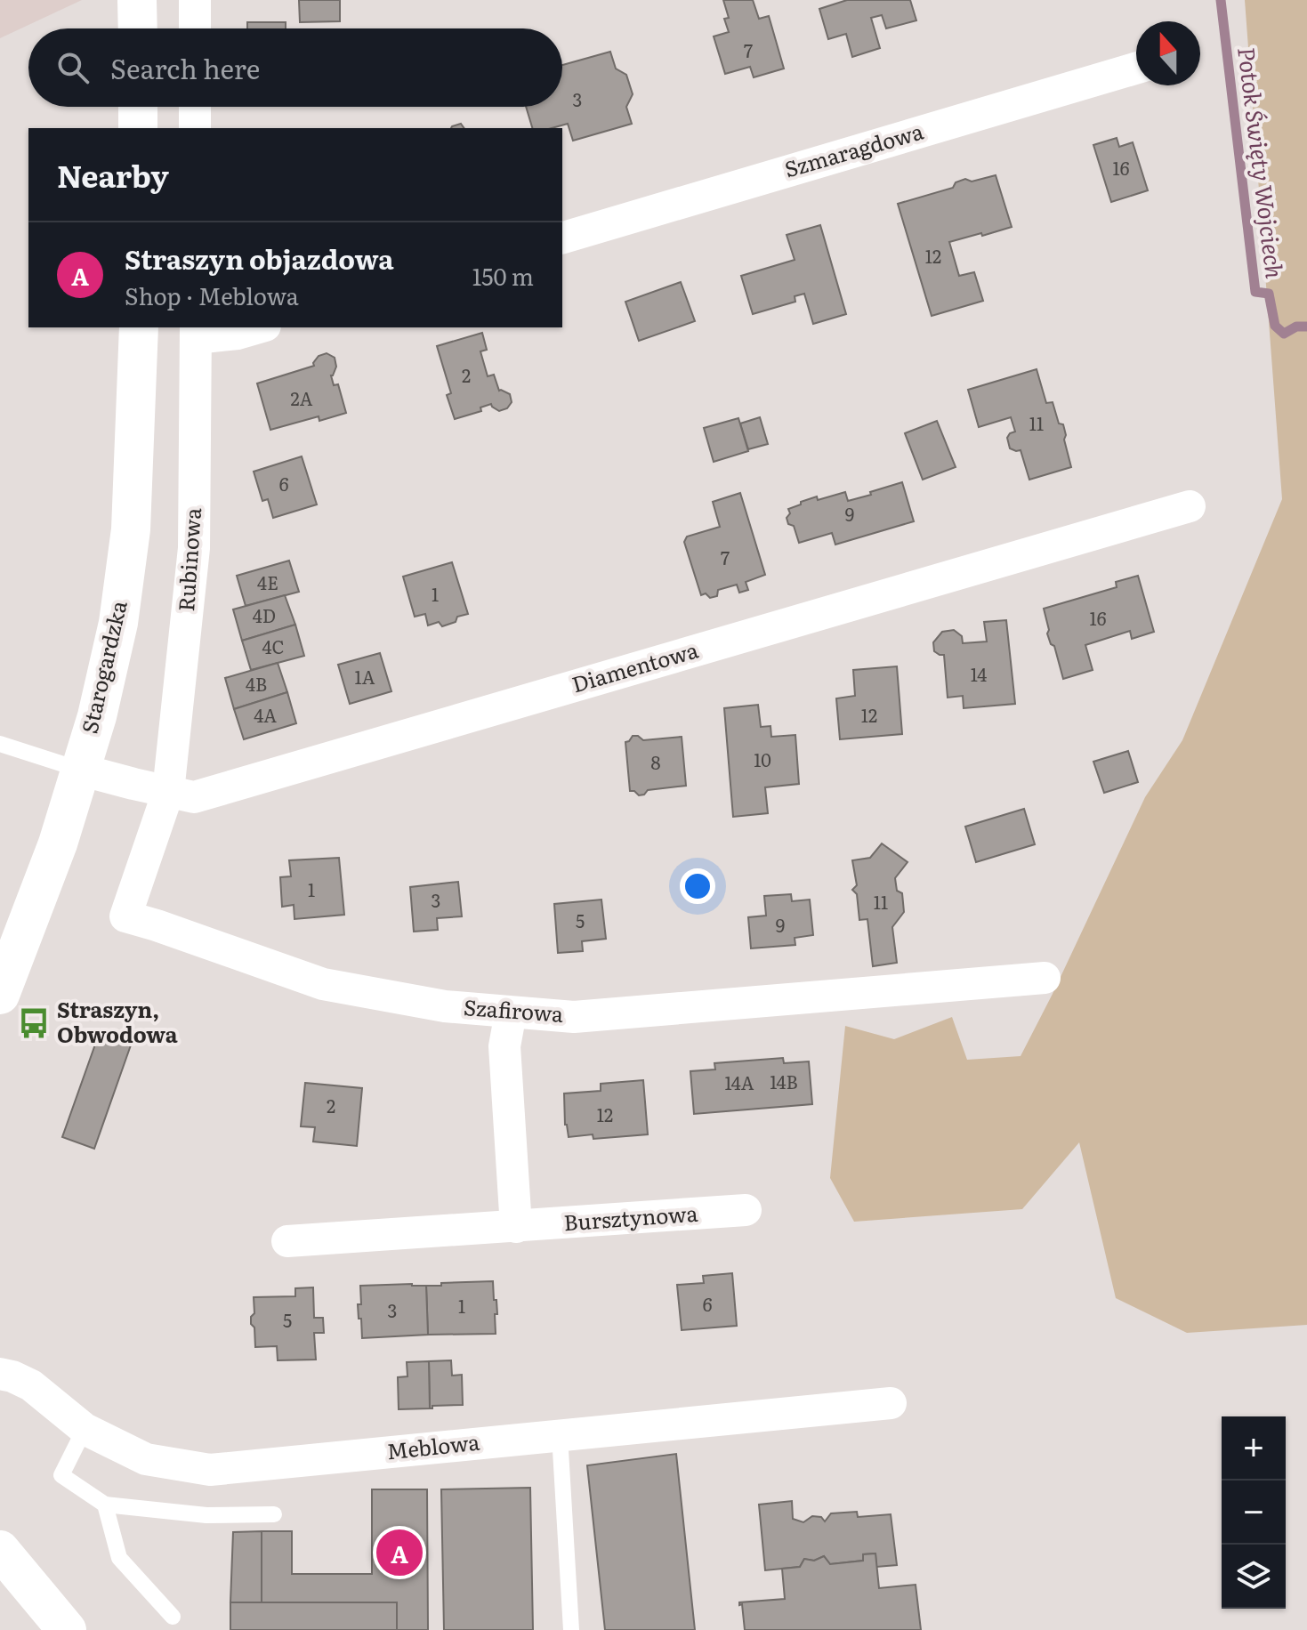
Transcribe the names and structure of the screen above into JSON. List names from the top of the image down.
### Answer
{
  "streets": {
    "main road": ["Starogardzka"],
    "street": [
      "Szmaragdowa",
      "Rubinowa",
      "Diamentowa",
      "Szafirowa",
      "Bursztynowa",
      "Meblowa"
    ]
  },
  "crossings": [
    ["Rubinowa", "Diamentowa"],
    ["Rubinowa", "Szafirowa"],
    ["Starogardzka", "Diamentowa"],
    ["Diamentowa", "Szafirowa"]
  ],
  "water": ["Potok Święty Wojciech"],
  "places": {
    "bus stop": ["Straszyn, Obwodowa"]
  },
  "house_numbers": [
    "7",
    "3",
    "16",
    "12",
    "2",
    "2A",
    "11",
    "6",
    "9",
    "7",
    "4E",
    "1",
    "4D",
    "16",
    "4C",
    "14",
    "1A",
    "4B",
    "4A",
    "12",
    "10",
    "8",
    "1",
    "3",
    "11",
    "5",
    "9",
    "14B",
    "14A",
    "2",
    "12",
    "6",
    "1",
    "3",
    "5"
  ],
  "north": "top",
  "page": {
    "search": "Search here",
    "heading": "Nearby",
    "list": [
      {
        "mark": "A",
        "name": "Straszyn objazdowa",
        "note": "Shop · Meblowa",
        "value": "150 m"
      }
    ],
    "map_buttons": ["+", "−"],
    "pins": "A"
  }
}
